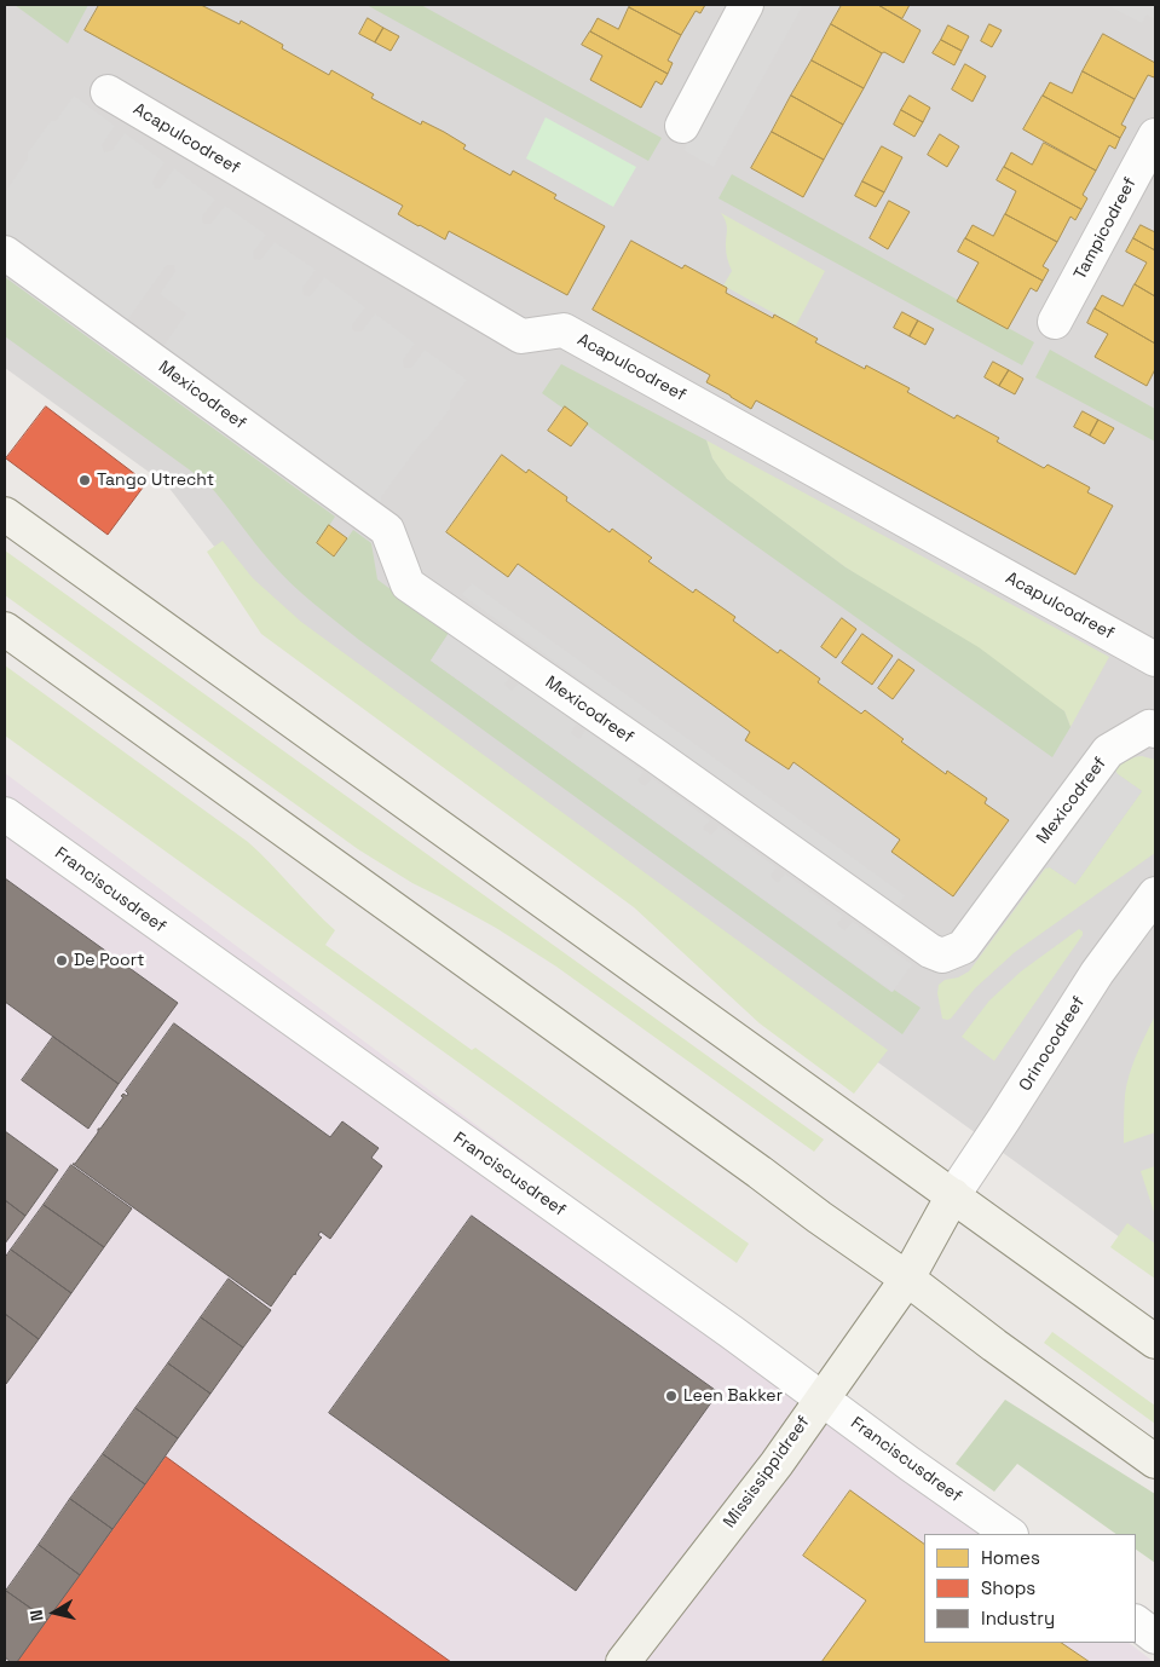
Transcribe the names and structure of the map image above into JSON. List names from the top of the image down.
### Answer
{
  "streets": {
    "main road": ["Mississippidreef"],
    "street": [
      "Acapulcodreef",
      "Tampicodreef",
      "Mexicodreef",
      "Franciscusdreef",
      "Orinocodreef"
    ]
  },
  "crossings": [
    ["Franciscusdreef", "Mississippidreef"]
  ],
  "places": ["Tango Utrecht", "De Poort", "Leen Bakker"],
  "legend": ["Homes", "Shops", "Industry"],
  "north": "left"
}
